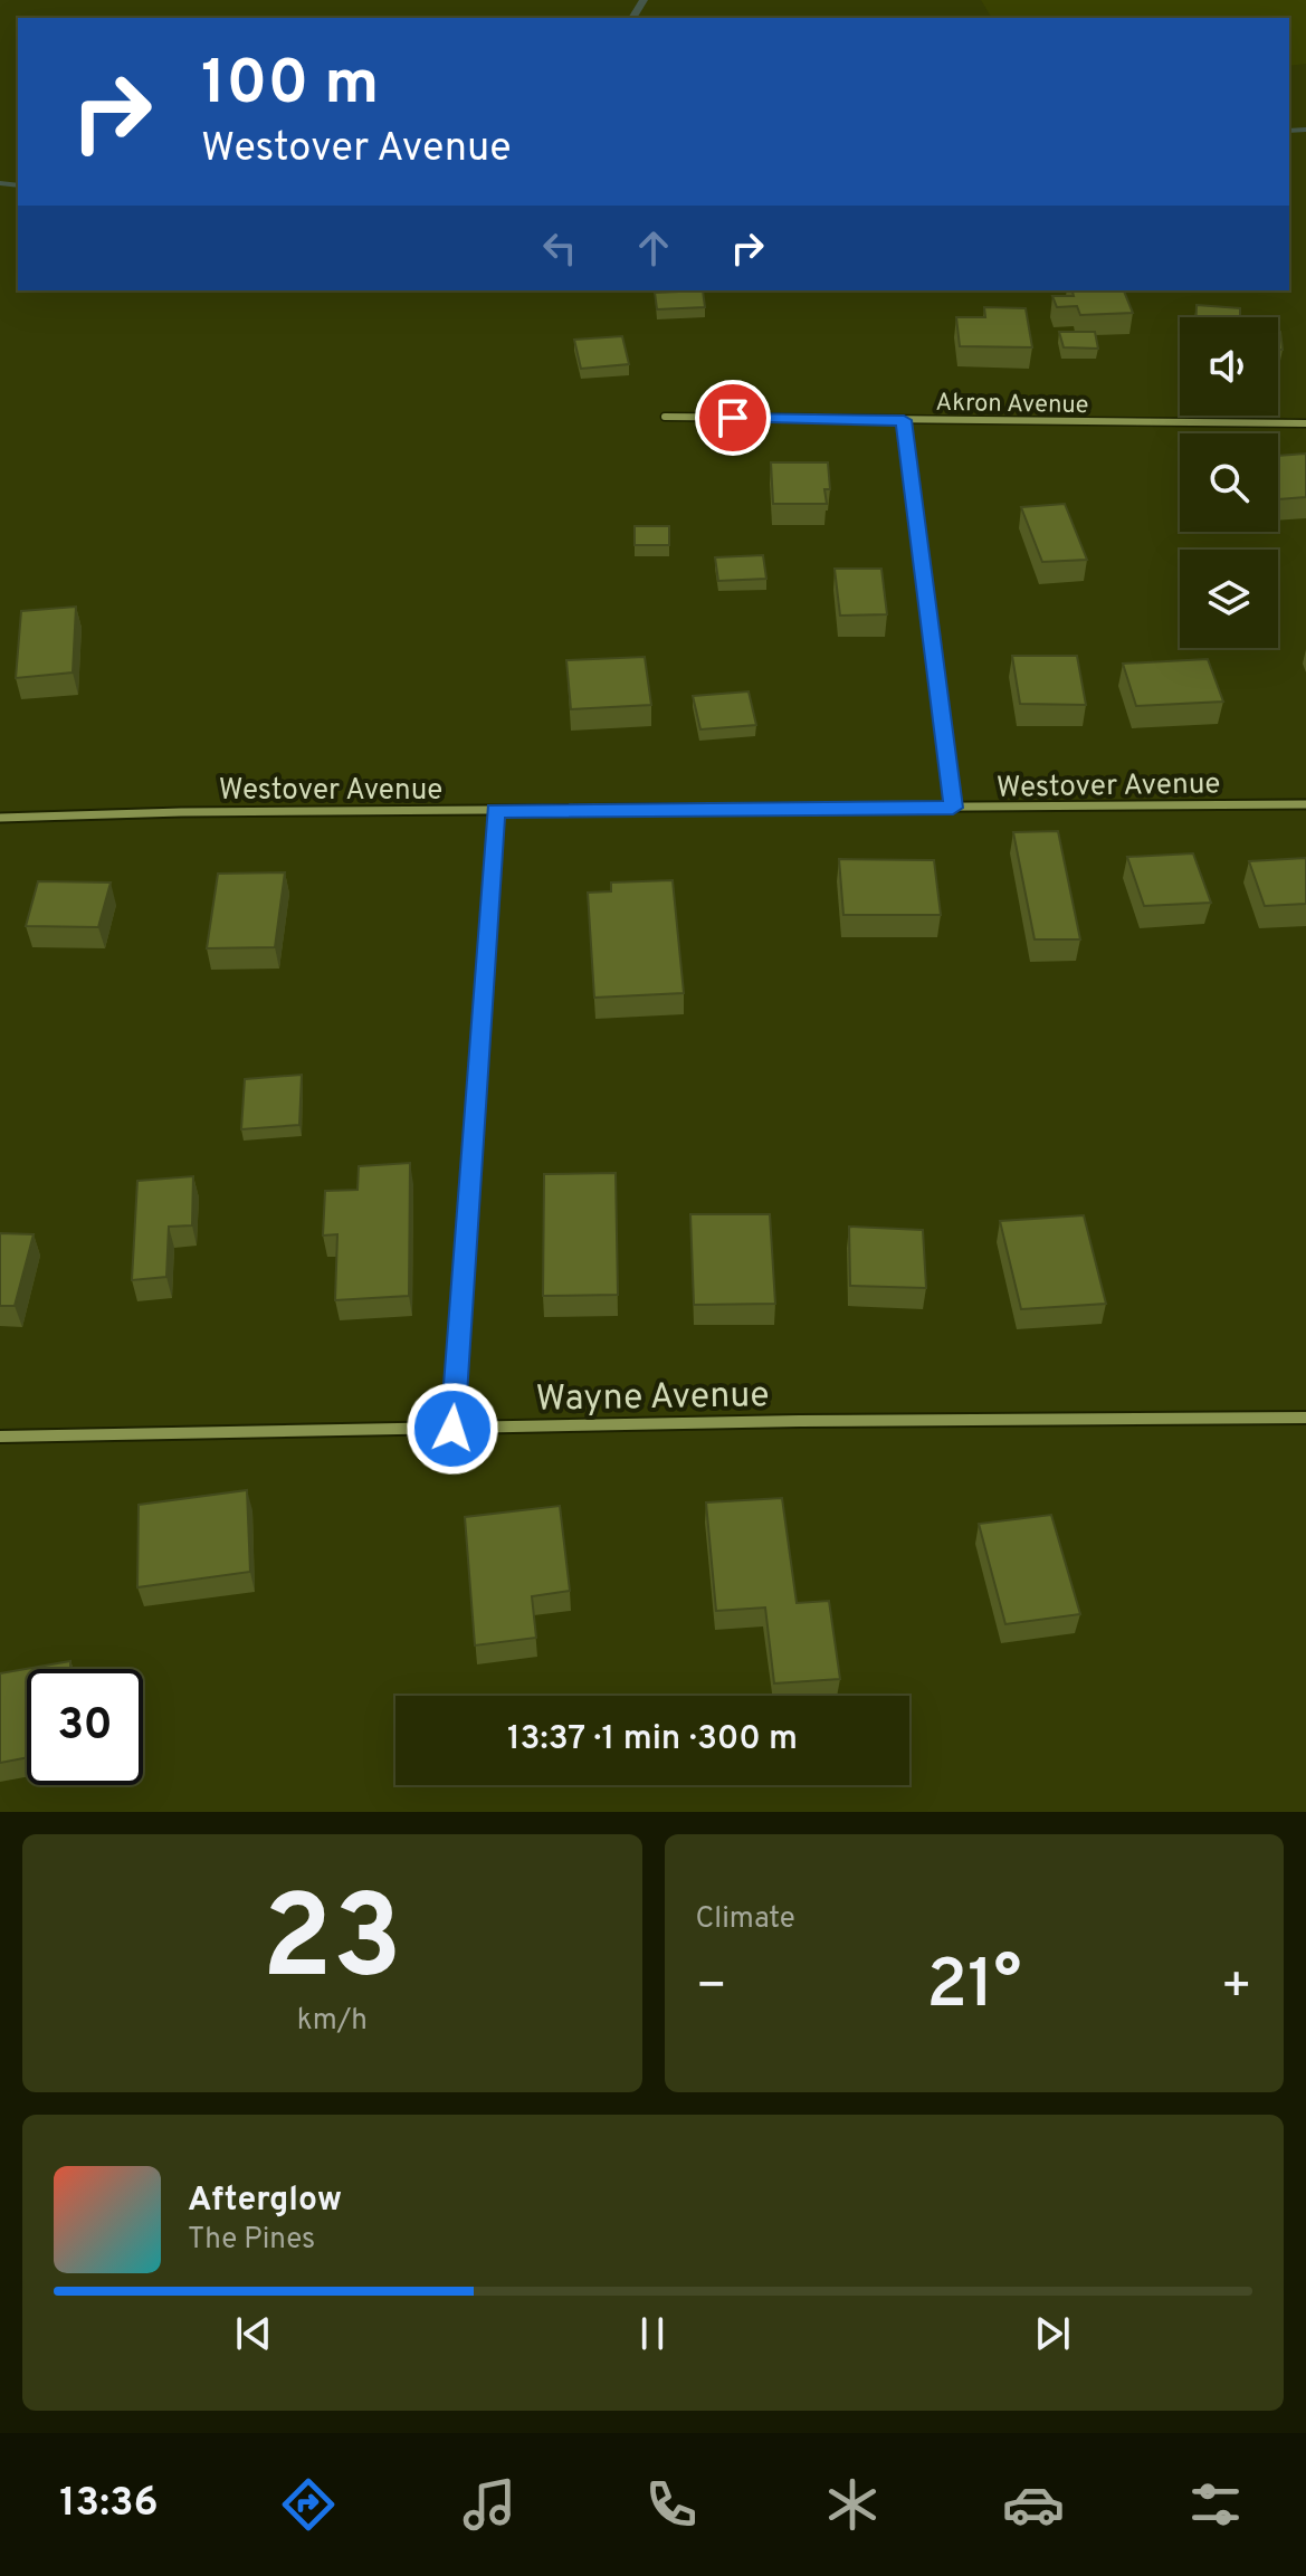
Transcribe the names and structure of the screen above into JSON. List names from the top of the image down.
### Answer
{
  "streets": {
    "street": ["Akron Avenue", "Westover Avenue", "Wayne Avenue"]
  },
  "page": {
    "turn": ["100 m", "Westover Avenue"],
    "limit": "30",
    "trip": "13:37 · 1 min · 300 m",
    "tile": [
      ["23", "km/h"],
      "Climate"
    ],
    "heat": ["−", "21°", "+"],
    "song": ["Afterglow", "The Pines"],
    "tabs": "13:36"
  }
}
